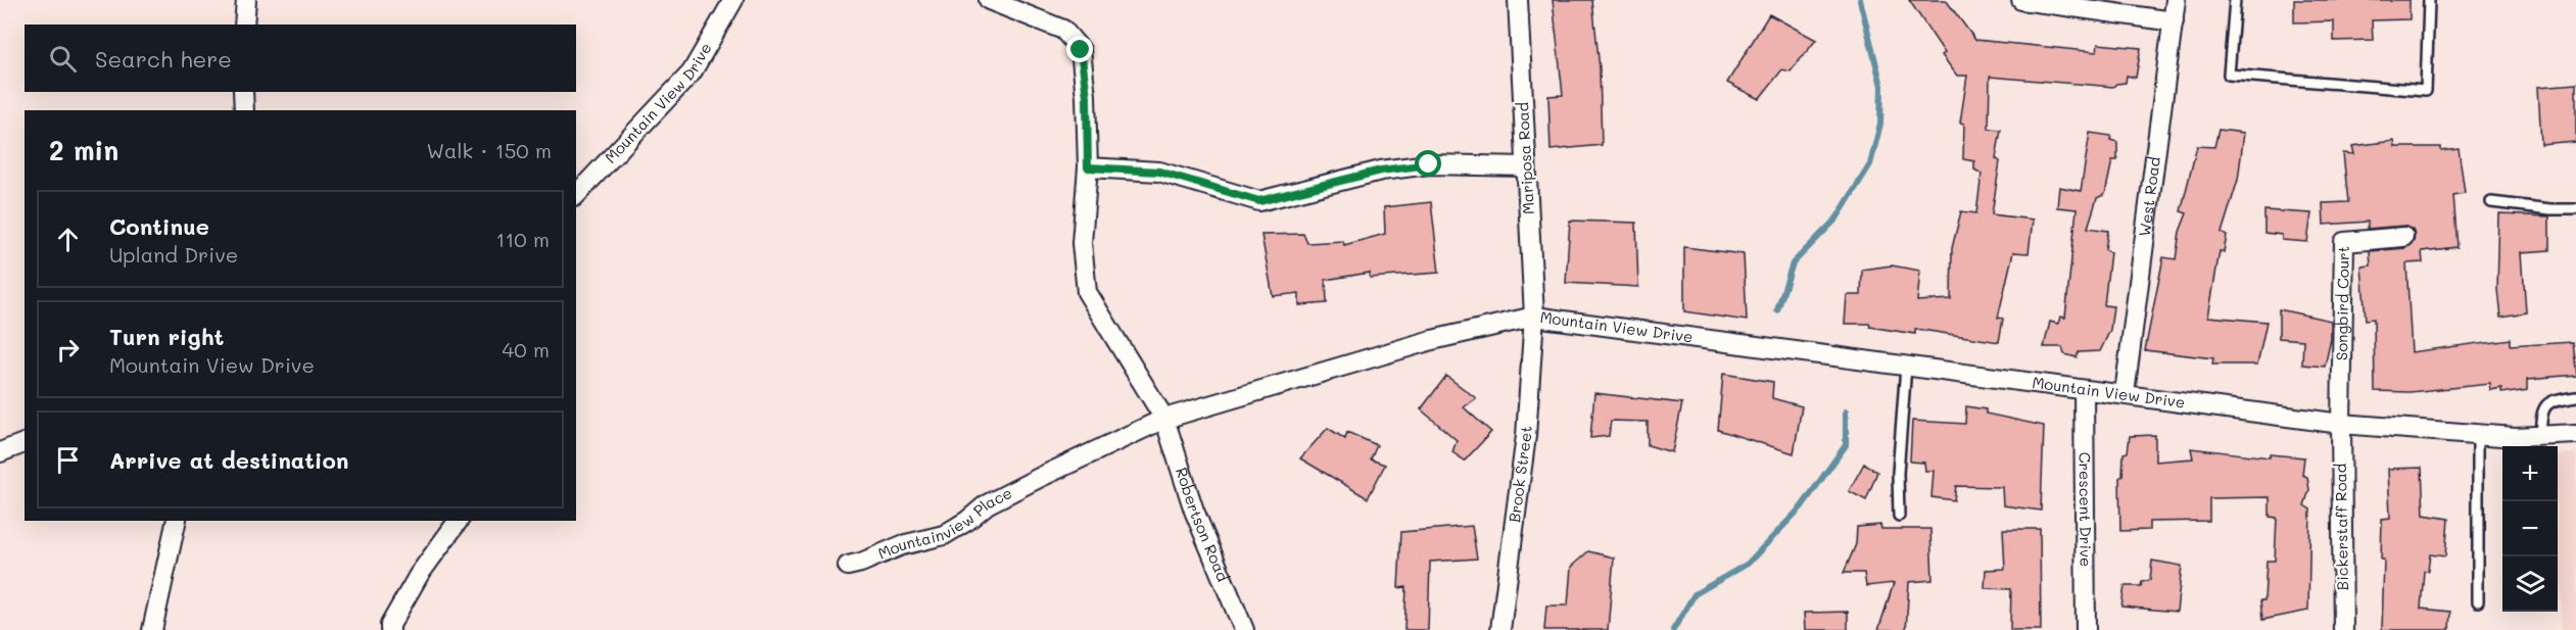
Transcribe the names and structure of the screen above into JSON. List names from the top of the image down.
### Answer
{
  "streets": {
    "street": [
      "Mountain View Drive",
      "Mariposa Road",
      "West Road",
      "Songbird Court",
      "Brook Street",
      "Crescent Drive",
      "Mountainview Place",
      "Robertson Road",
      "Bickerstaff Road"
    ]
  },
  "crossings": [
    ["Mountain View Drive", "Mariposa Road"],
    ["Mountain View Drive", "West Road"],
    ["Mountain View Drive", "Songbird Court"],
    ["Mountain View Drive", "Brook Street"],
    ["Mountain View Drive", "Crescent Drive"],
    ["Mountain View Drive", "Mountainview Place"],
    ["Mountain View Drive", "Robertson Road"],
    ["Mountain View Drive", "Bickerstaff Road"],
    ["Mariposa Road", "Brook Street"],
    ["Songbird Court", "Bickerstaff Road"]
  ],
  "page": {
    "search": "Search here",
    "heading": ["2 min", "Walk · 150 m"],
    "list": [
      ["Continue", "Upland Drive", "110 m"],
      ["Turn right", "Mountain View Drive", "40 m"],
      "Arrive at destination"
    ],
    "map_buttons": ["+", "−"]
  }
}
